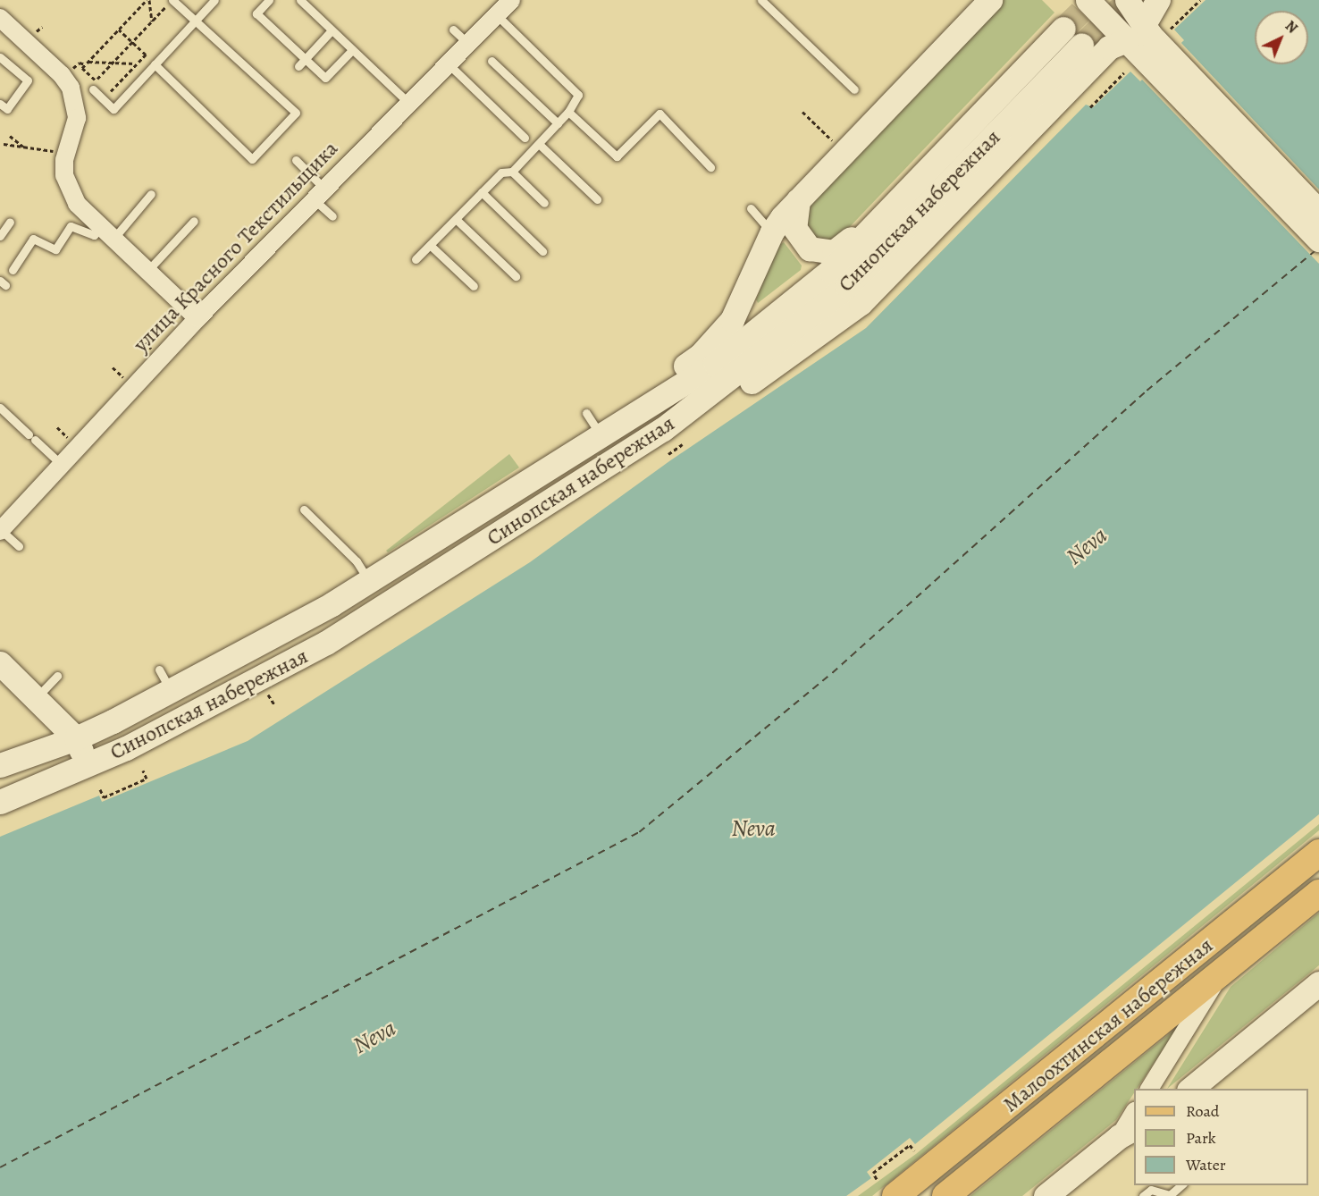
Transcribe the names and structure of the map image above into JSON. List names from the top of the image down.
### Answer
{
  "streets": {
    "main road": ["Синопская набережная", "Малоохтинская набережная"],
    "street": ["улица Красного Текстильщика"]
  },
  "water": ["Neva"],
  "legend": ["Road", "Park", "Water"],
  "north": "top right"
}
